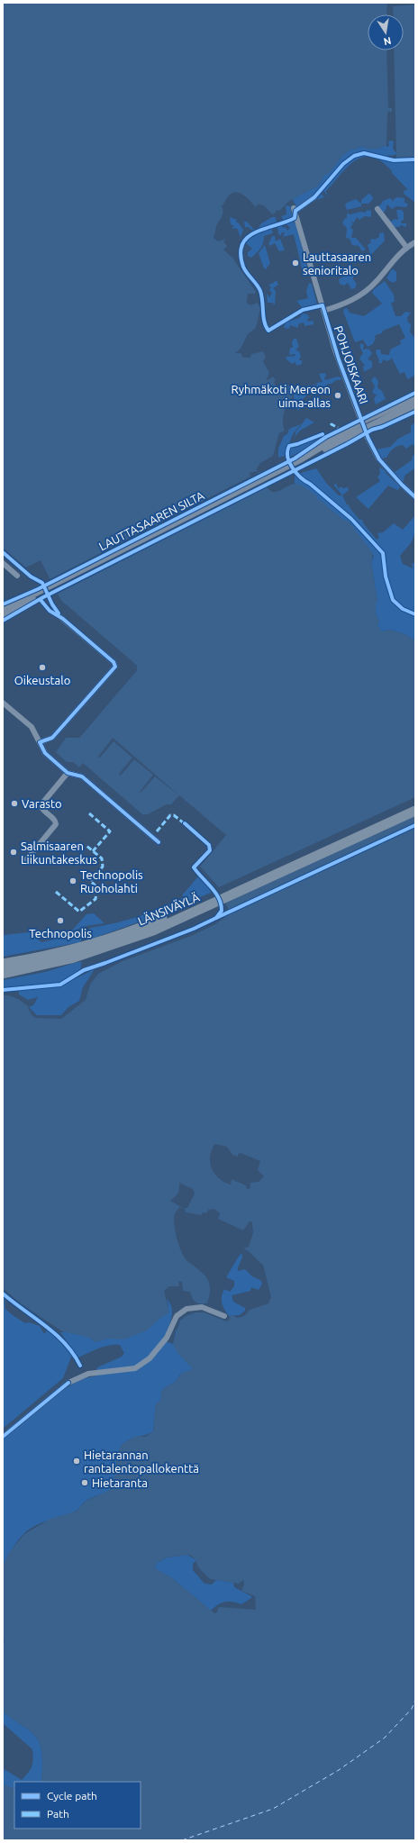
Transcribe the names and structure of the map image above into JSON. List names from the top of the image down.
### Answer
{
  "streets": {
    "highway": ["LÄNSIVÄYLÄ"],
    "main road": ["LAUTTASAAREN SILTA"],
    "street": ["POHJOISKAARI"]
  },
  "crossings": [
    ["POHJOISKAARI", "LAUTTASAAREN SILTA"]
  ],
  "places": [
    "Lauttasaaren senioritalo",
    "Ryhmäkoti Mereon uima-allas",
    "Oikeustalo",
    "Varasto",
    "Salmisaaren Liikuntakeskus",
    "Technopolis Ruoholahti",
    "Technopolis",
    "Hietarannan rantalentopallokenttä",
    "Hietaranta"
  ],
  "legend": ["Cycle path", "Path"],
  "north": "bottom"
}
